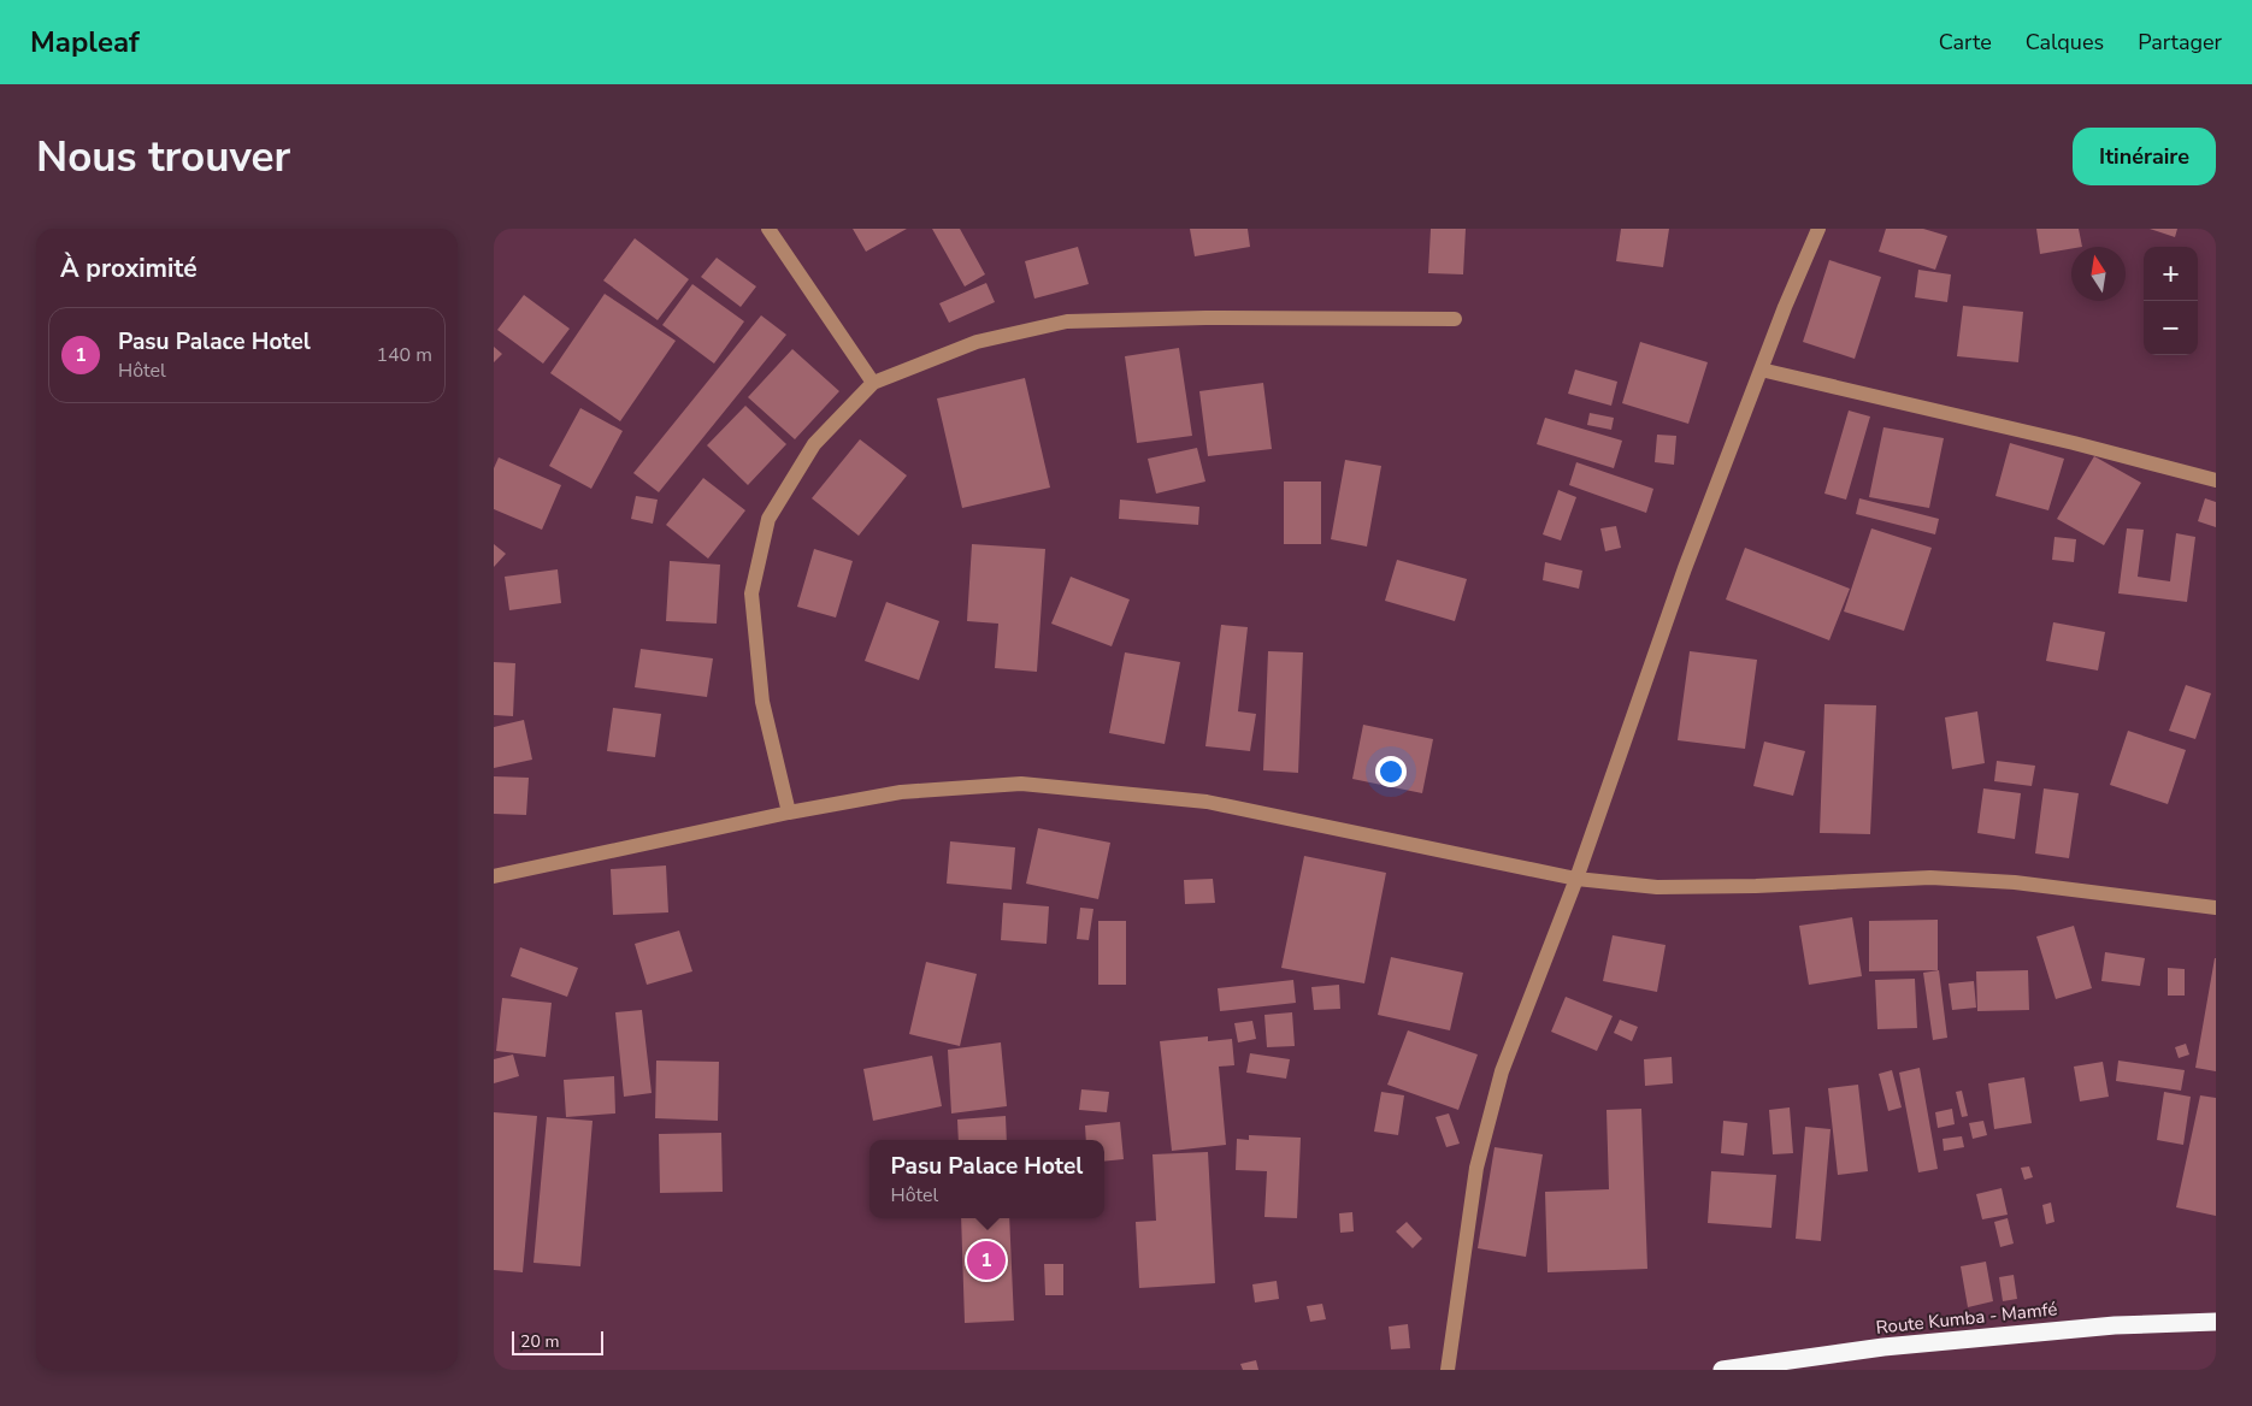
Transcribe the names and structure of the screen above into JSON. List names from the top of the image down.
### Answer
{
  "streets": {
    "highway": ["Route Kumba - Mamfé"]
  },
  "scale_bar": "20 m",
  "north": "top",
  "page": {
    "header": "Mapleaf",
    "nav": ["Carte", "Calques", "Partager"],
    "buttons": "Itinéraire",
    "title": "Nous trouver",
    "heading": "À proximité",
    "map_buttons": ["+", "−"],
    "list": [
      {
        "mark": "1",
        "name": "Pasu Palace Hotel",
        "note": "Hôtel",
        "value": "140 m"
      }
    ],
    "popup": ["Pasu Palace Hotel", "Hôtel"],
    "pins": "1",
    "scale": "20 m"
  }
}
